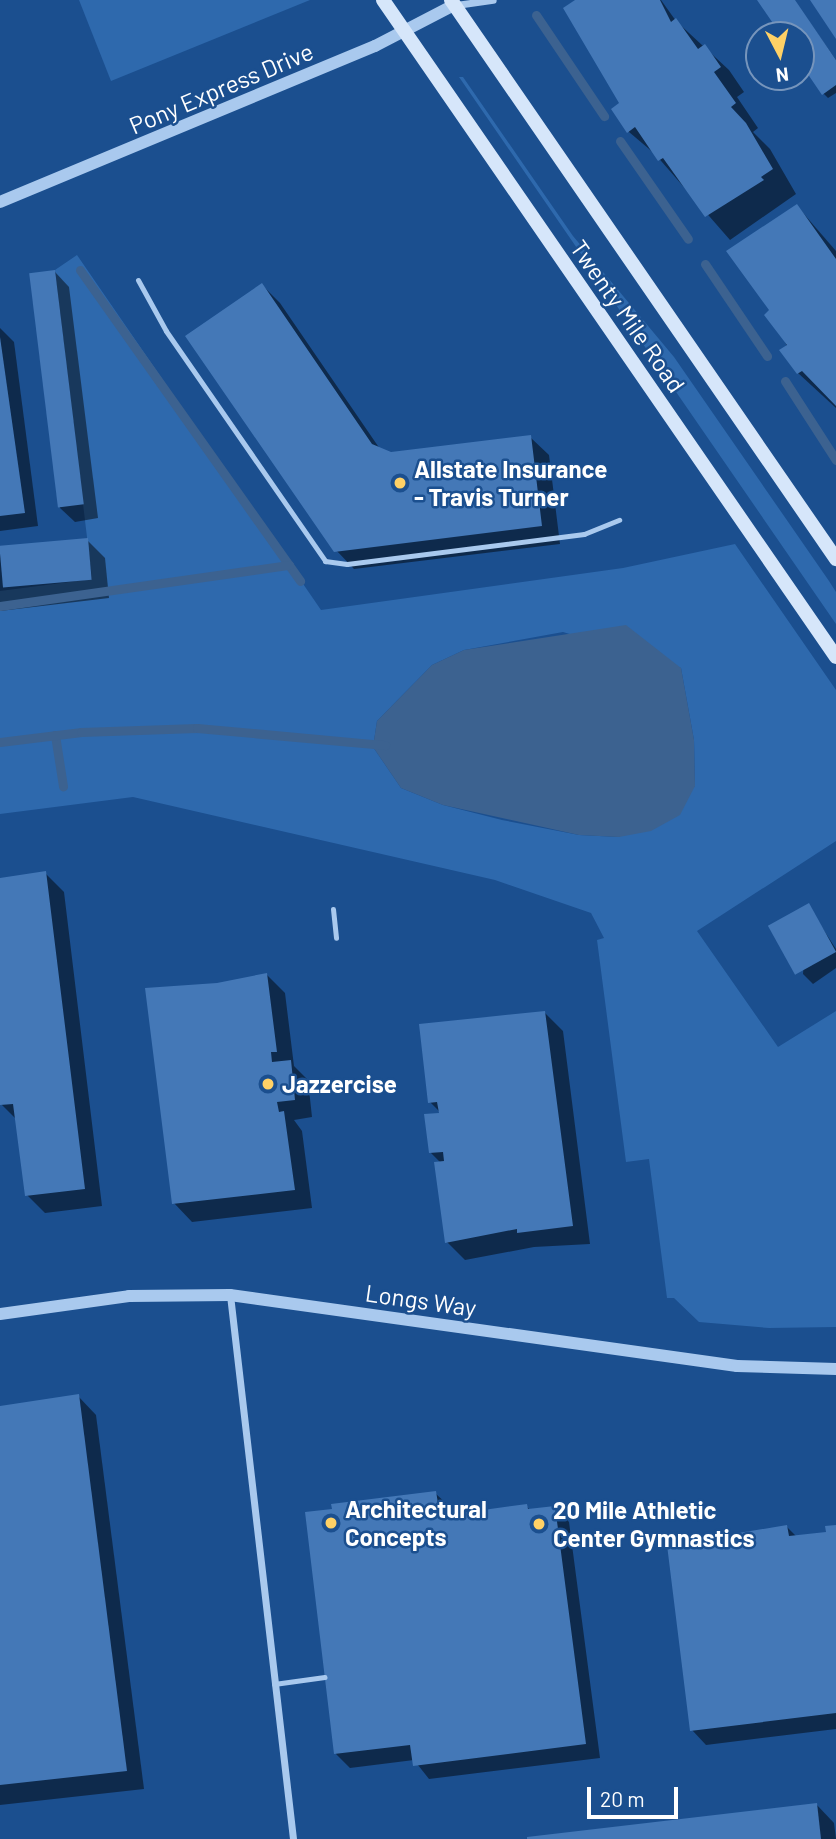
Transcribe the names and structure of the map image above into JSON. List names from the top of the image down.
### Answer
{
  "streets": {
    "main road": ["Twenty Mile Road"],
    "street": ["Pony Express Drive", "Longs Way"]
  },
  "crossings": [
    ["Pony Express Drive", "Twenty Mile Road"]
  ],
  "places": [
    "Allstate Insurance - Travis Turner",
    "Jazzercise",
    "Architectural Concepts",
    "20 Mile Athletic Center Gymnastics"
  ],
  "scale_bar": "20 m",
  "north": "bottom"
}
